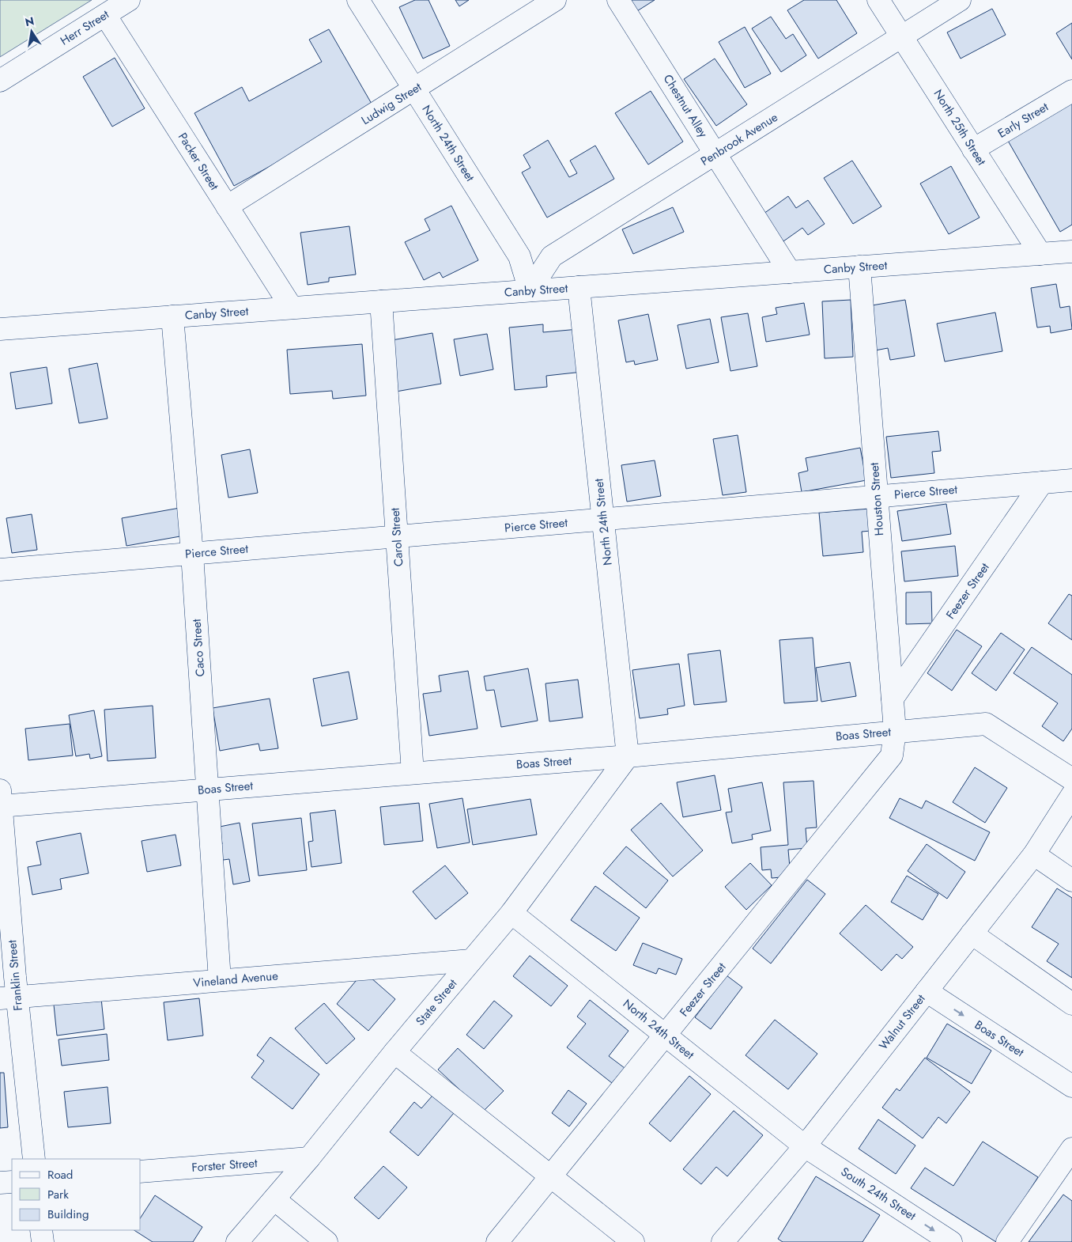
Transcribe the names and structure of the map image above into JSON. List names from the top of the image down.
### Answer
{
  "streets": {
    "street": [
      "Herr Street",
      "Ludwig Street",
      "Chestnut Alley",
      "Early Street",
      "North 25th Street",
      "Penbrook Avenue",
      "North 24th Street",
      "Packer Street",
      "Canby Street",
      "Pierce Street",
      "Houston Street",
      "Carol Street",
      "Feezer Street",
      "Caco Street",
      "Boas Street",
      "Franklin Street",
      "Vineland Avenue",
      "State Street",
      "Walnut Street",
      "Forster Street",
      "South 24th Street"
    ]
  },
  "crossings": [
    ["Herr Street", "Packer Street"],
    ["Ludwig Street", "North 24th Street"],
    ["Ludwig Street", "Packer Street"],
    ["Chestnut Alley", "Penbrook Avenue"],
    ["Chestnut Alley", "Canby Street"],
    ["Early Street", "North 25th Street"],
    ["North 25th Street", "Penbrook Avenue"],
    ["North 25th Street", "Canby Street"],
    ["Penbrook Avenue", "North 24th Street"],
    ["Penbrook Avenue", "Canby Street"],
    ["North 24th Street", "Canby Street"],
    ["North 24th Street", "Pierce Street"],
    ["North 24th Street", "Feezer Street"],
    ["North 24th Street", "Boas Street"],
    ["North 24th Street", "State Street"],
    ["North 24th Street", "Walnut Street"],
    ["North 24th Street", "South 24th Street"],
    ["Packer Street", "Canby Street"],
    ["Canby Street", "Houston Street"],
    ["Canby Street", "Carol Street"],
    ["Canby Street", "Caco Street"],
    ["Pierce Street", "Houston Street"],
    ["Pierce Street", "Carol Street"],
    ["Pierce Street", "Feezer Street"],
    ["Pierce Street", "Caco Street"],
    ["Houston Street", "Feezer Street"],
    ["Houston Street", "Boas Street"],
    ["Carol Street", "Boas Street"],
    ["Feezer Street", "Boas Street"],
    ["Caco Street", "Boas Street"],
    ["Caco Street", "Vineland Avenue"],
    ["Boas Street", "Franklin Street"],
    ["Boas Street", "State Street"],
    ["Boas Street", "Walnut Street"],
    ["Franklin Street", "Vineland Avenue"],
    ["Vineland Avenue", "State Street"],
    ["State Street", "Forster Street"],
    ["Walnut Street", "South 24th Street"]
  ],
  "one_way": ["South 24th Street"],
  "legend": ["Road", "Park", "Building"],
  "north": "top"
}
